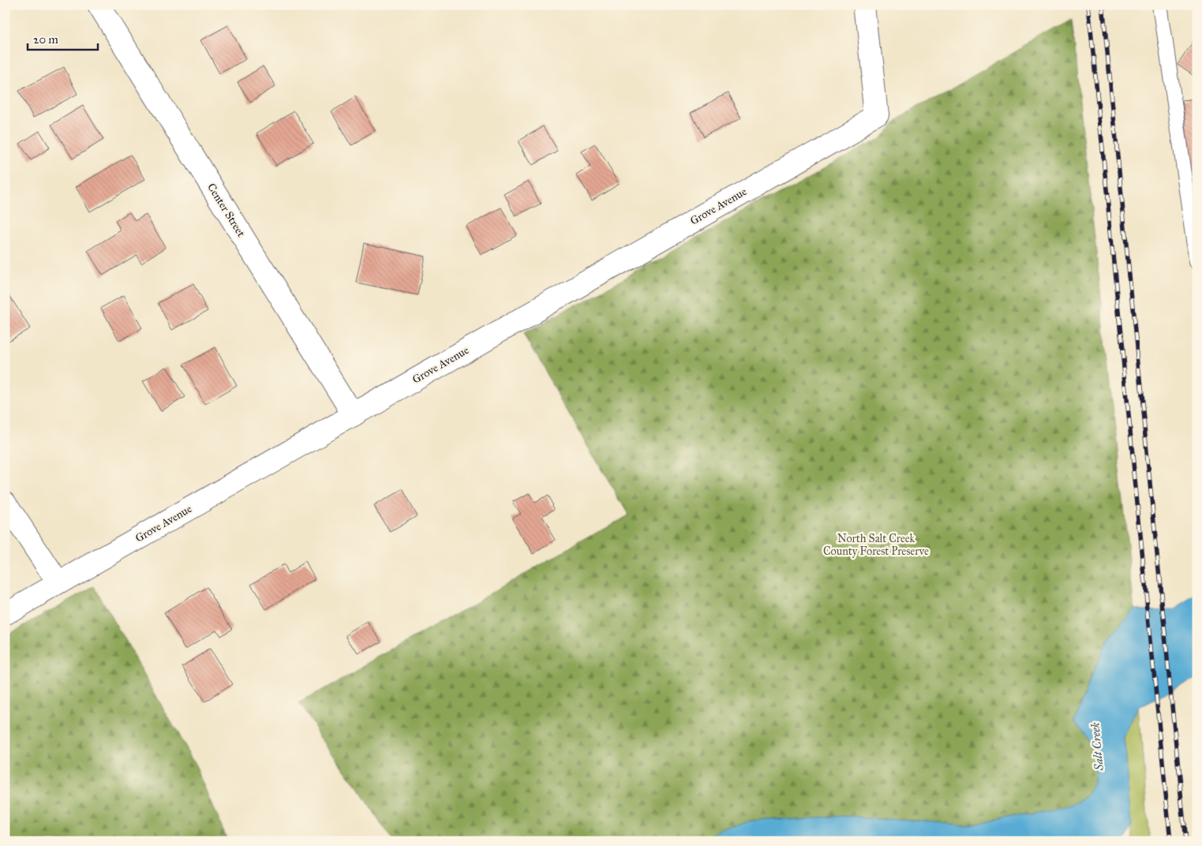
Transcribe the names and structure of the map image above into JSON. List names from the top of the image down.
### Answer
{
  "streets": {
    "street": ["Grove Avenue", "Center Street"]
  },
  "crossings": [
    ["Grove Avenue", "Center Street"]
  ],
  "water": ["Salt Creek"],
  "parks": ["North Salt Creek County Forest Preserve"],
  "scale_bar": "20 m"
}
